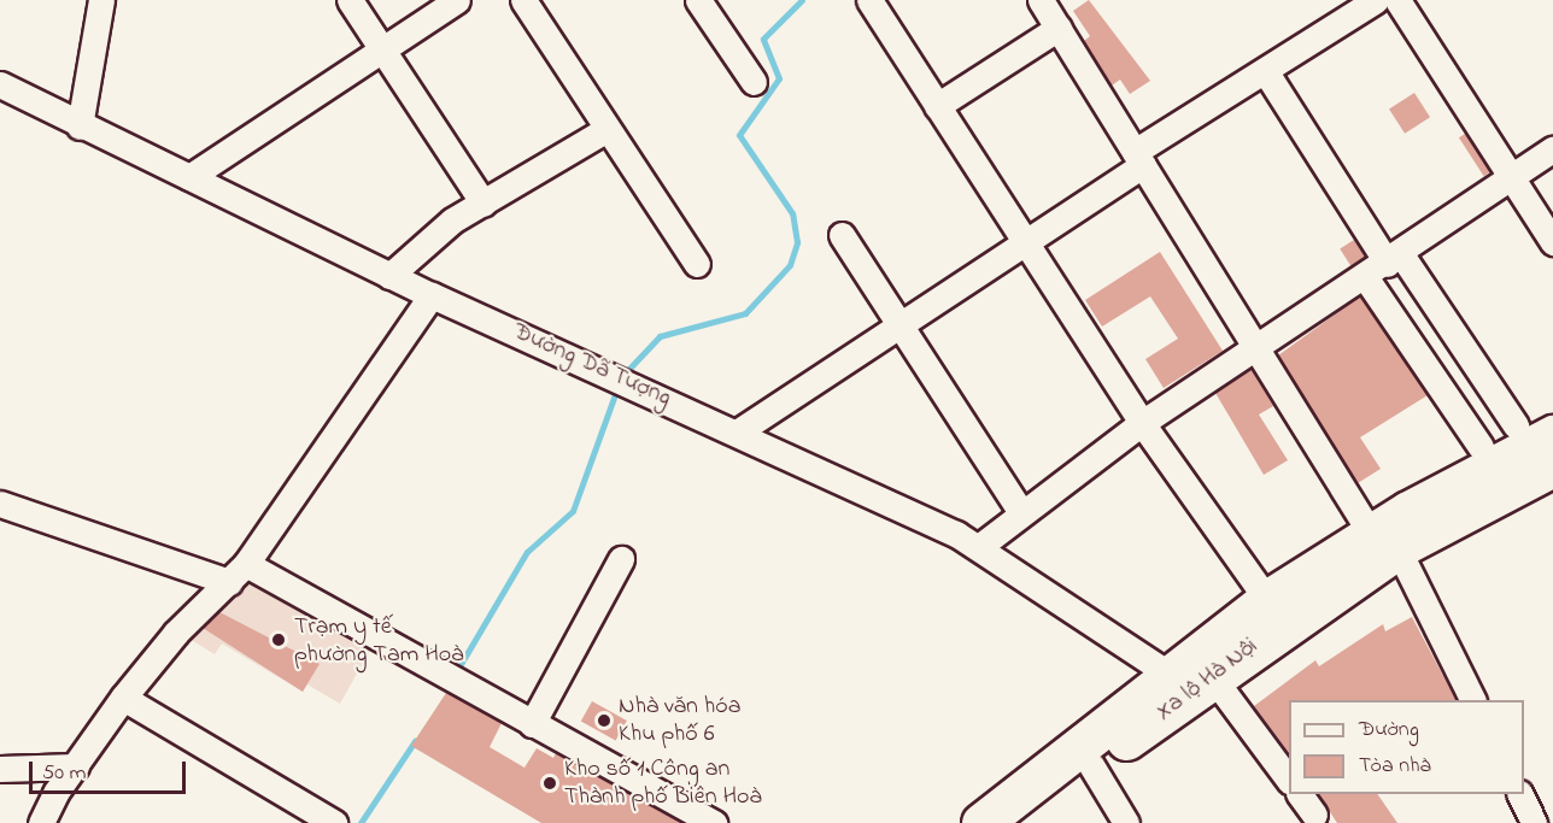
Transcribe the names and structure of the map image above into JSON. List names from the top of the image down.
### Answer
{
  "streets": {
    "highway": ["Xa lộ Hà Nội"],
    "street": ["Đường Dã Tượng"]
  },
  "places": ["Trạm y tế phường Tam Hoà", "Nhà văn hóa Khu phố 6", "Kho số 1 Công an Thành phố Biên Hoà"],
  "legend": ["Đường", "Tòa nhà"],
  "scale_bar": "50 m"
}
